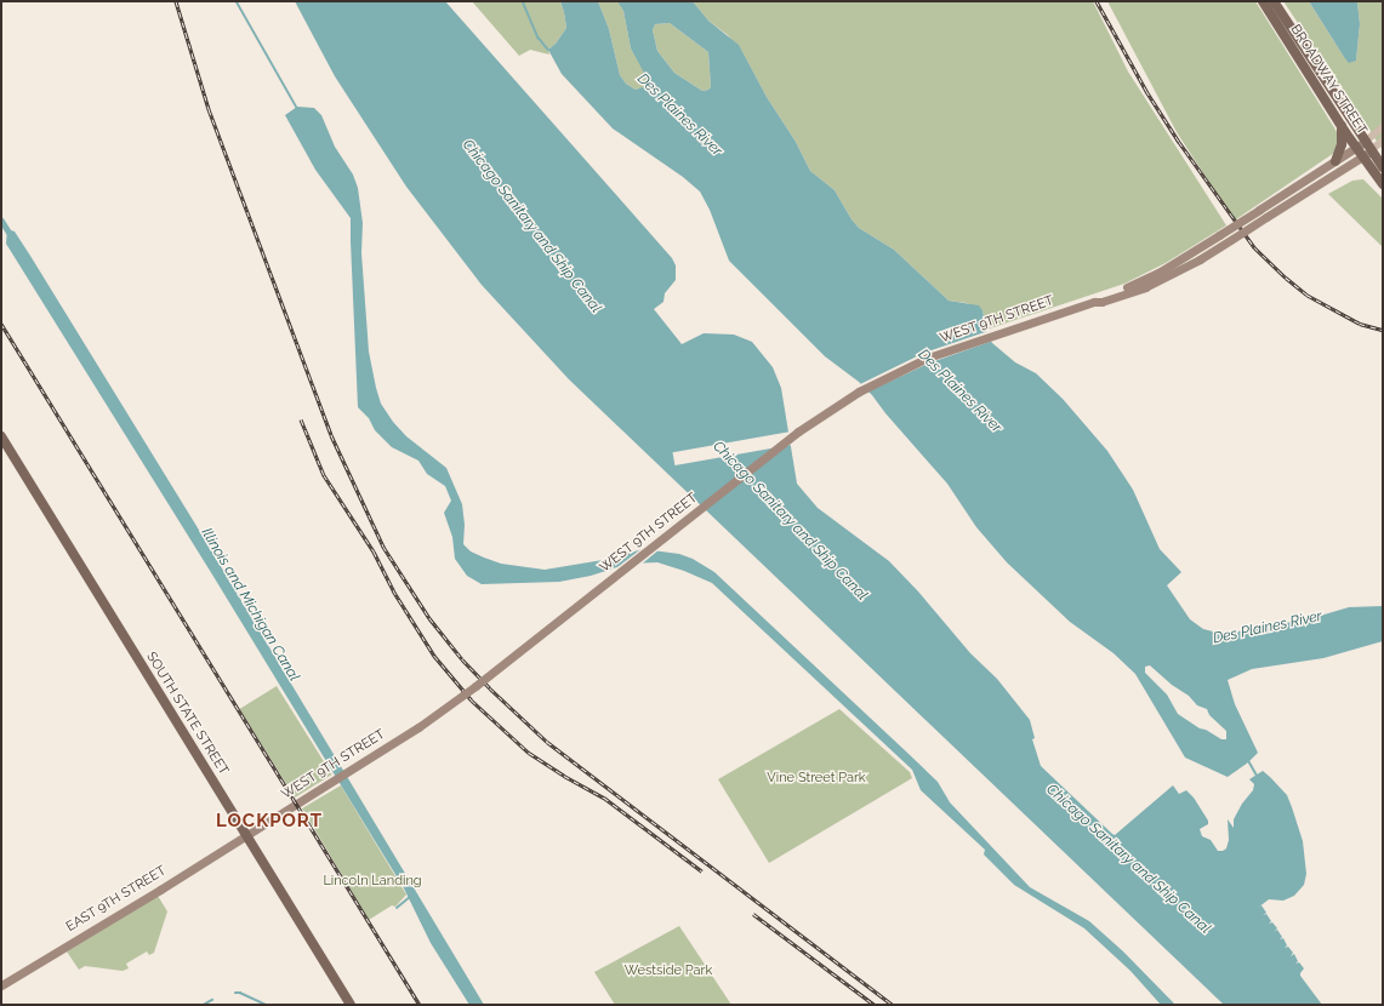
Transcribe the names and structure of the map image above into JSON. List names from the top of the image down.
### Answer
{
  "streets": {
    "main road": [
      "BROADWAY STREET",
      "WEST 9TH STREET",
      "SOUTH STATE STREET",
      "EAST 9TH STREET"
    ]
  },
  "crossings": [
    ["BROADWAY STREET", "WEST 9TH STREET"],
    ["WEST 9TH STREET", "SOUTH STATE STREET"],
    ["WEST 9TH STREET", "EAST 9TH STREET"],
    ["SOUTH STATE STREET", "EAST 9TH STREET"]
  ],
  "districts": ["LOCKPORT"],
  "water": ["Des Plaines River", "Chicago Sanitary and Ship Canal", "Illinois and Michigan Canal"],
  "parks": ["Vine Street Park", "Lincoln Landing", "Westside Park"]
}
